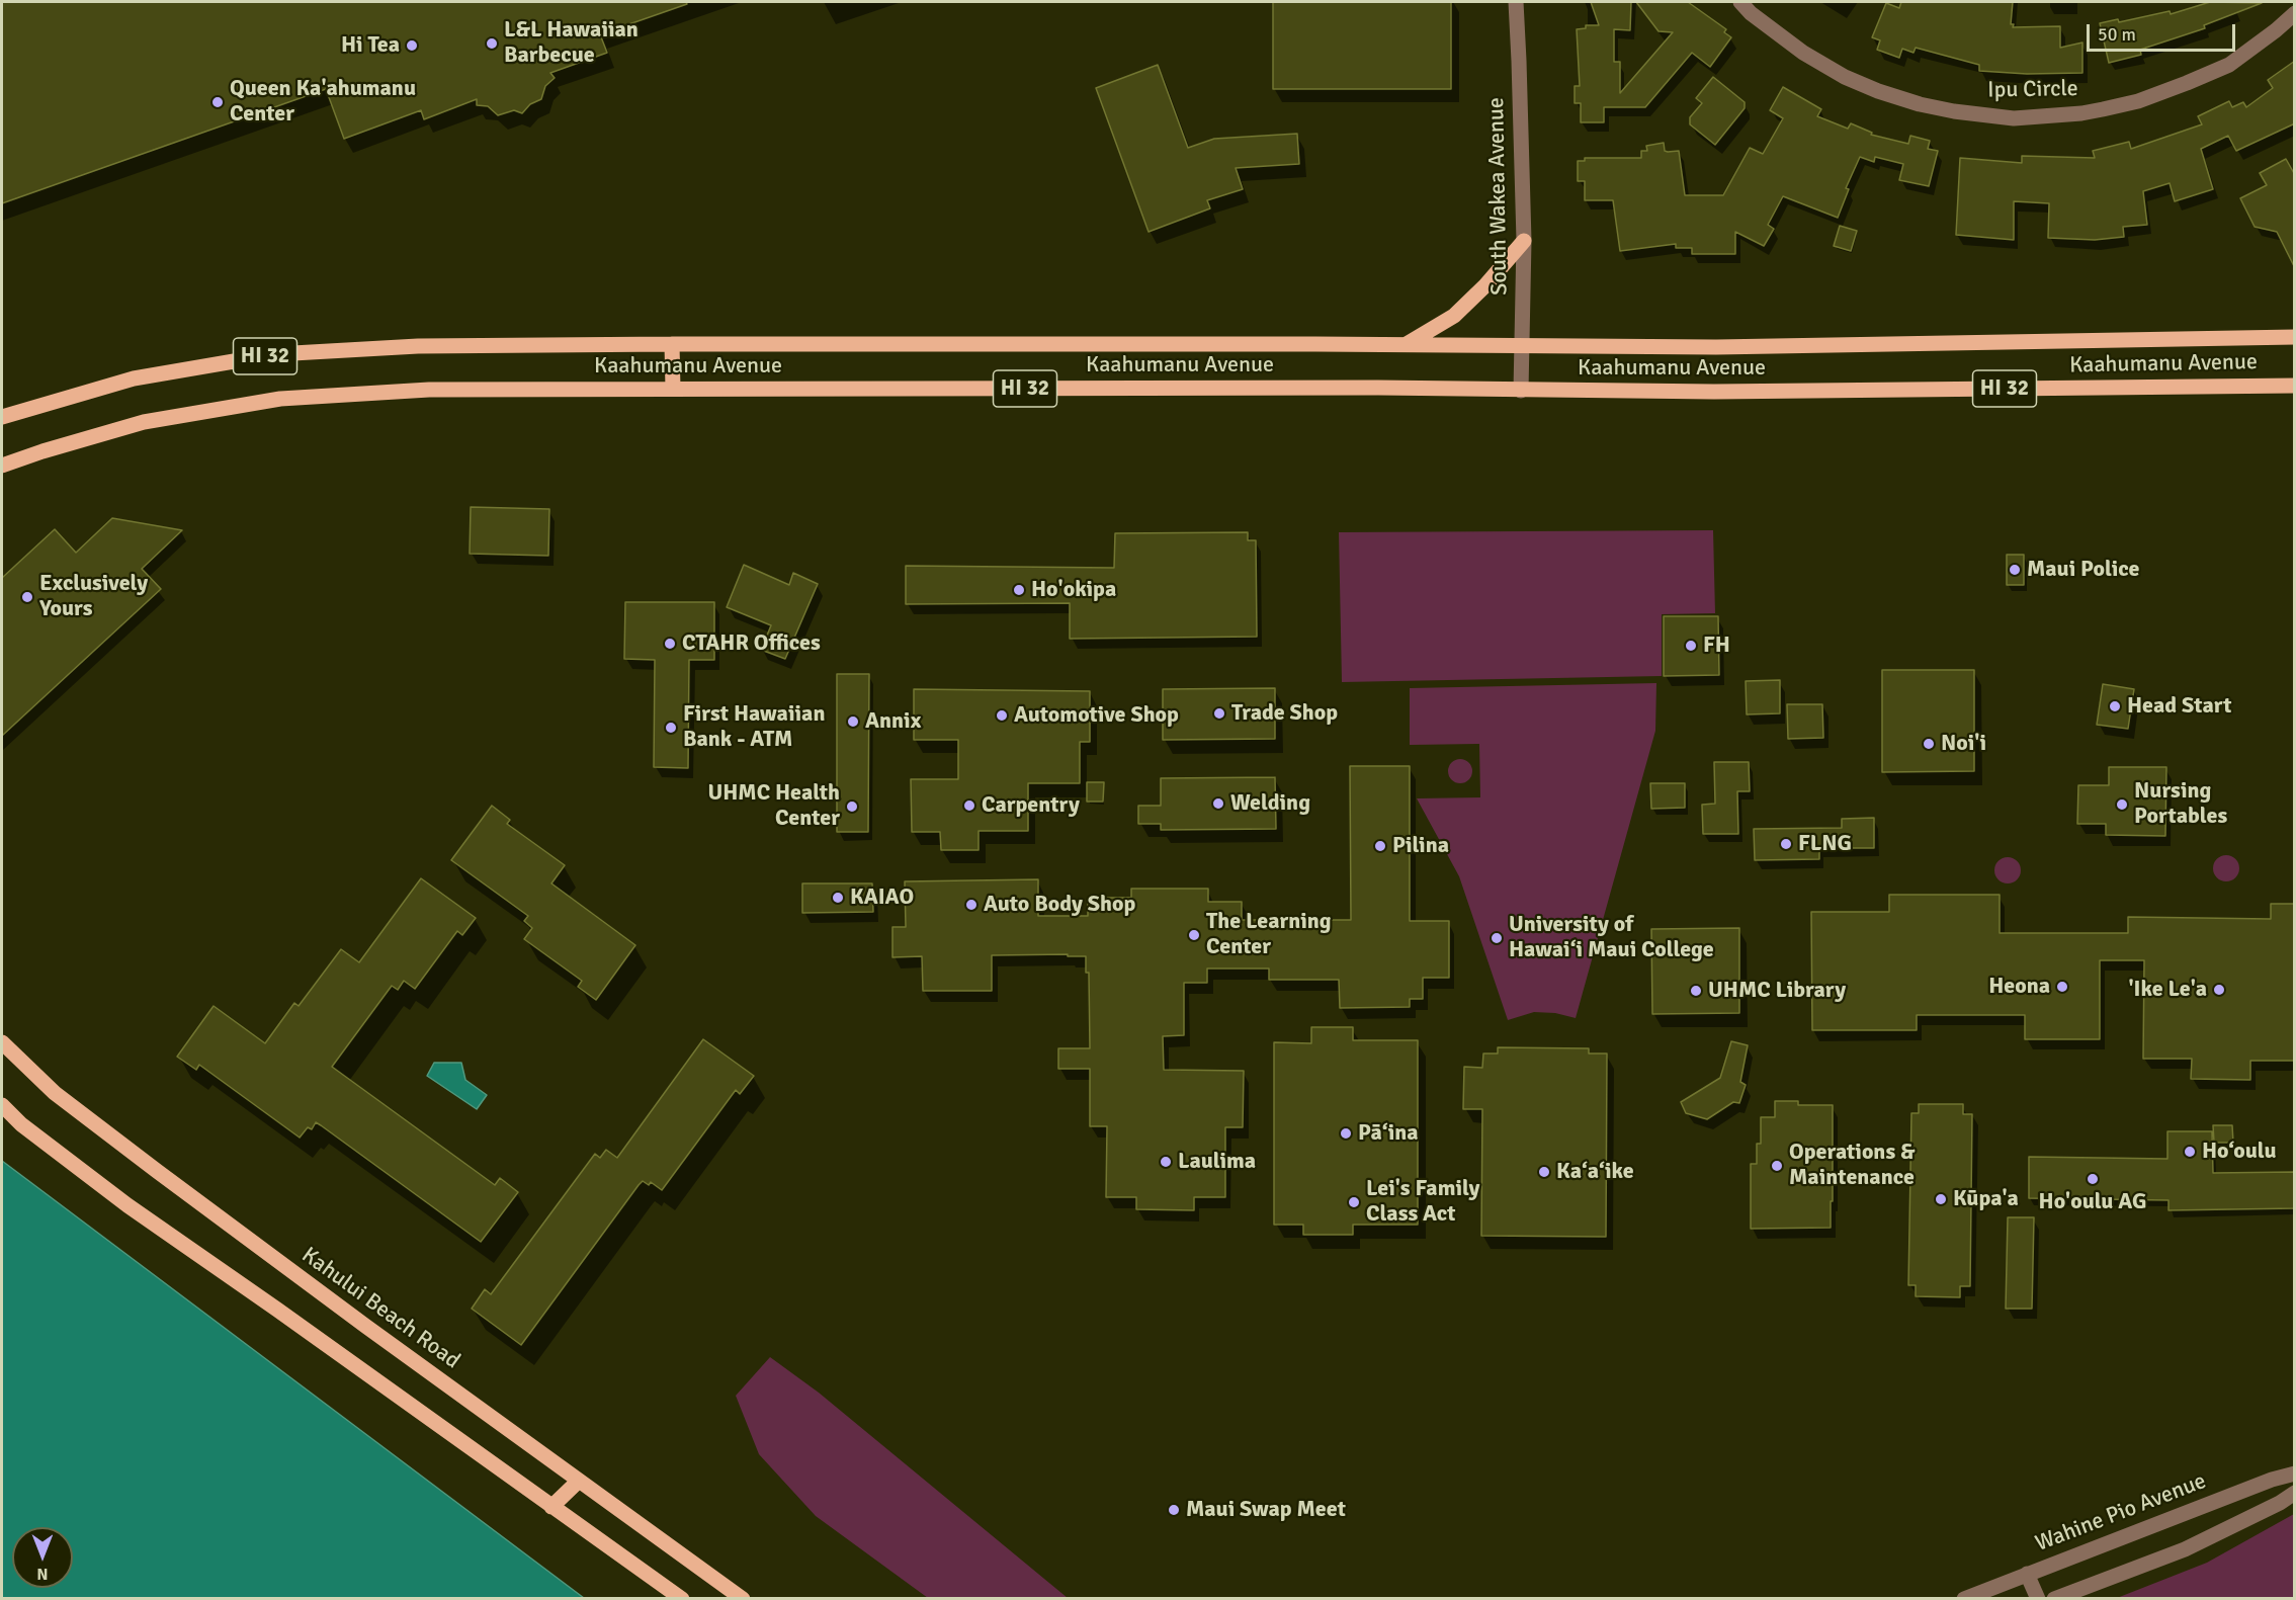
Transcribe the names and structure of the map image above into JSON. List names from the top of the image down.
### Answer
{
  "streets": {
    "main road": ["HI 32", "Kaahumanu Avenue", "Kahului Beach Road"],
    "street": ["Ipu Circle", "South Wakea Avenue", "Wahine Pio Avenue"]
  },
  "crossings": [
    ["South Wakea Avenue", "Kaahumanu Avenue"]
  ],
  "places": [
    "L&L Hawaiian Barbecue",
    "Hi Tea",
    "Queen Ka'ahumanu Center",
    "Maui Police",
    "Ho'okipa",
    "Exclusively Yours",
    "CTAHR Offices",
    "FH",
    "Head Start",
    "Trade Shop",
    "Automotive Shop",
    "Annix",
    "First Hawaiian Bank - ATM",
    "Noi'i",
    "Welding",
    "Nursing Portables",
    "Carpentry",
    "UHMC Health Center",
    "FLNG",
    "Pilina",
    "KAIAO",
    "Auto Body Shop",
    "The Learning Center",
    "University of Hawai‘i Maui College",
    "Heona",
    "'Ike Le'a",
    "UHMC Library",
    "Pā‘ina",
    "Ho‘oulu",
    "Laulima",
    "Operations & Maintenance",
    "Ka‘a‘ike",
    "Ho'oulu AG",
    "Kūpa'a",
    "Lei's Family Class Act",
    "Maui Swap Meet"
  ],
  "scale_bar": "50 m",
  "north": "bottom"
}
